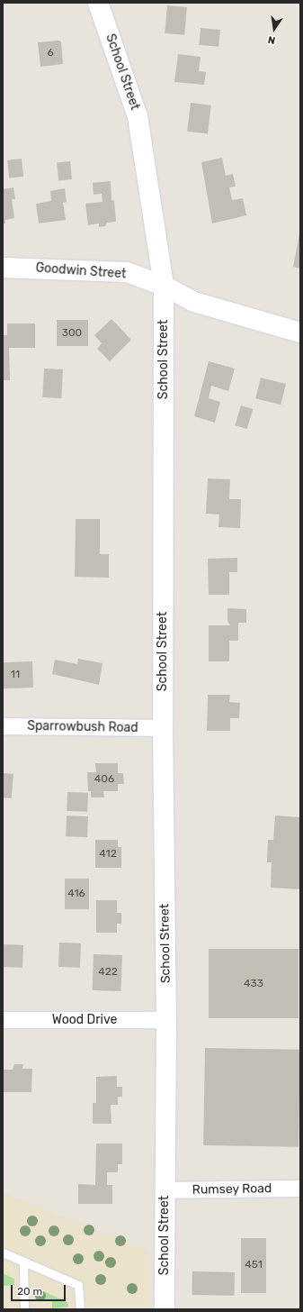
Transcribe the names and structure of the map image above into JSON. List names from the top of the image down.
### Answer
{
  "streets": {
    "main road": ["School Street", "Goodwin Street"],
    "street": ["Sparrowbush Road", "Wood Drive", "Rumsey Road"]
  },
  "crossings": [
    ["School Street", "Goodwin Street"],
    ["School Street", "Sparrowbush Road"],
    ["School Street", "Wood Drive"],
    ["School Street", "Rumsey Road"]
  ],
  "house_numbers": [
    "6",
    "300",
    "11",
    "406",
    "412",
    "416",
    "422",
    "433",
    "451"
  ],
  "scale_bar": "20 m",
  "north": "bottom"
}
